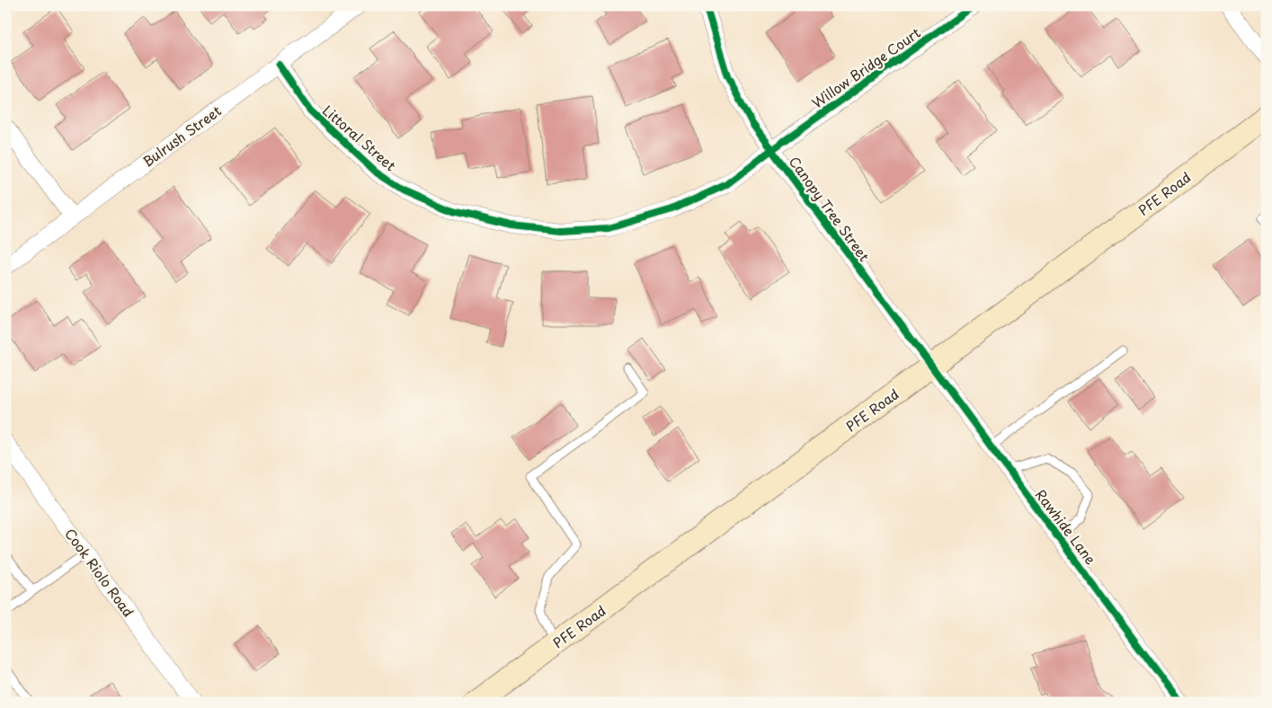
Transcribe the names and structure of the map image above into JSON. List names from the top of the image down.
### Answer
{
  "streets": {
    "main road": ["PFE Road"],
    "street": [
      "Willow Bridge Court",
      "Bulrush Street",
      "Littoral Street",
      "Canopy Tree Street",
      "Rawhide Lane",
      "Cook Riolo Road"
    ]
  },
  "crossings": [
    ["Willow Bridge Court", "Littoral Street"],
    ["Willow Bridge Court", "Canopy Tree Street"],
    ["Bulrush Street", "Littoral Street"],
    ["Littoral Street", "Canopy Tree Street"],
    ["PFE Road", "Canopy Tree Street"],
    ["PFE Road", "Rawhide Lane"],
    ["Canopy Tree Street", "Rawhide Lane"]
  ]
}
